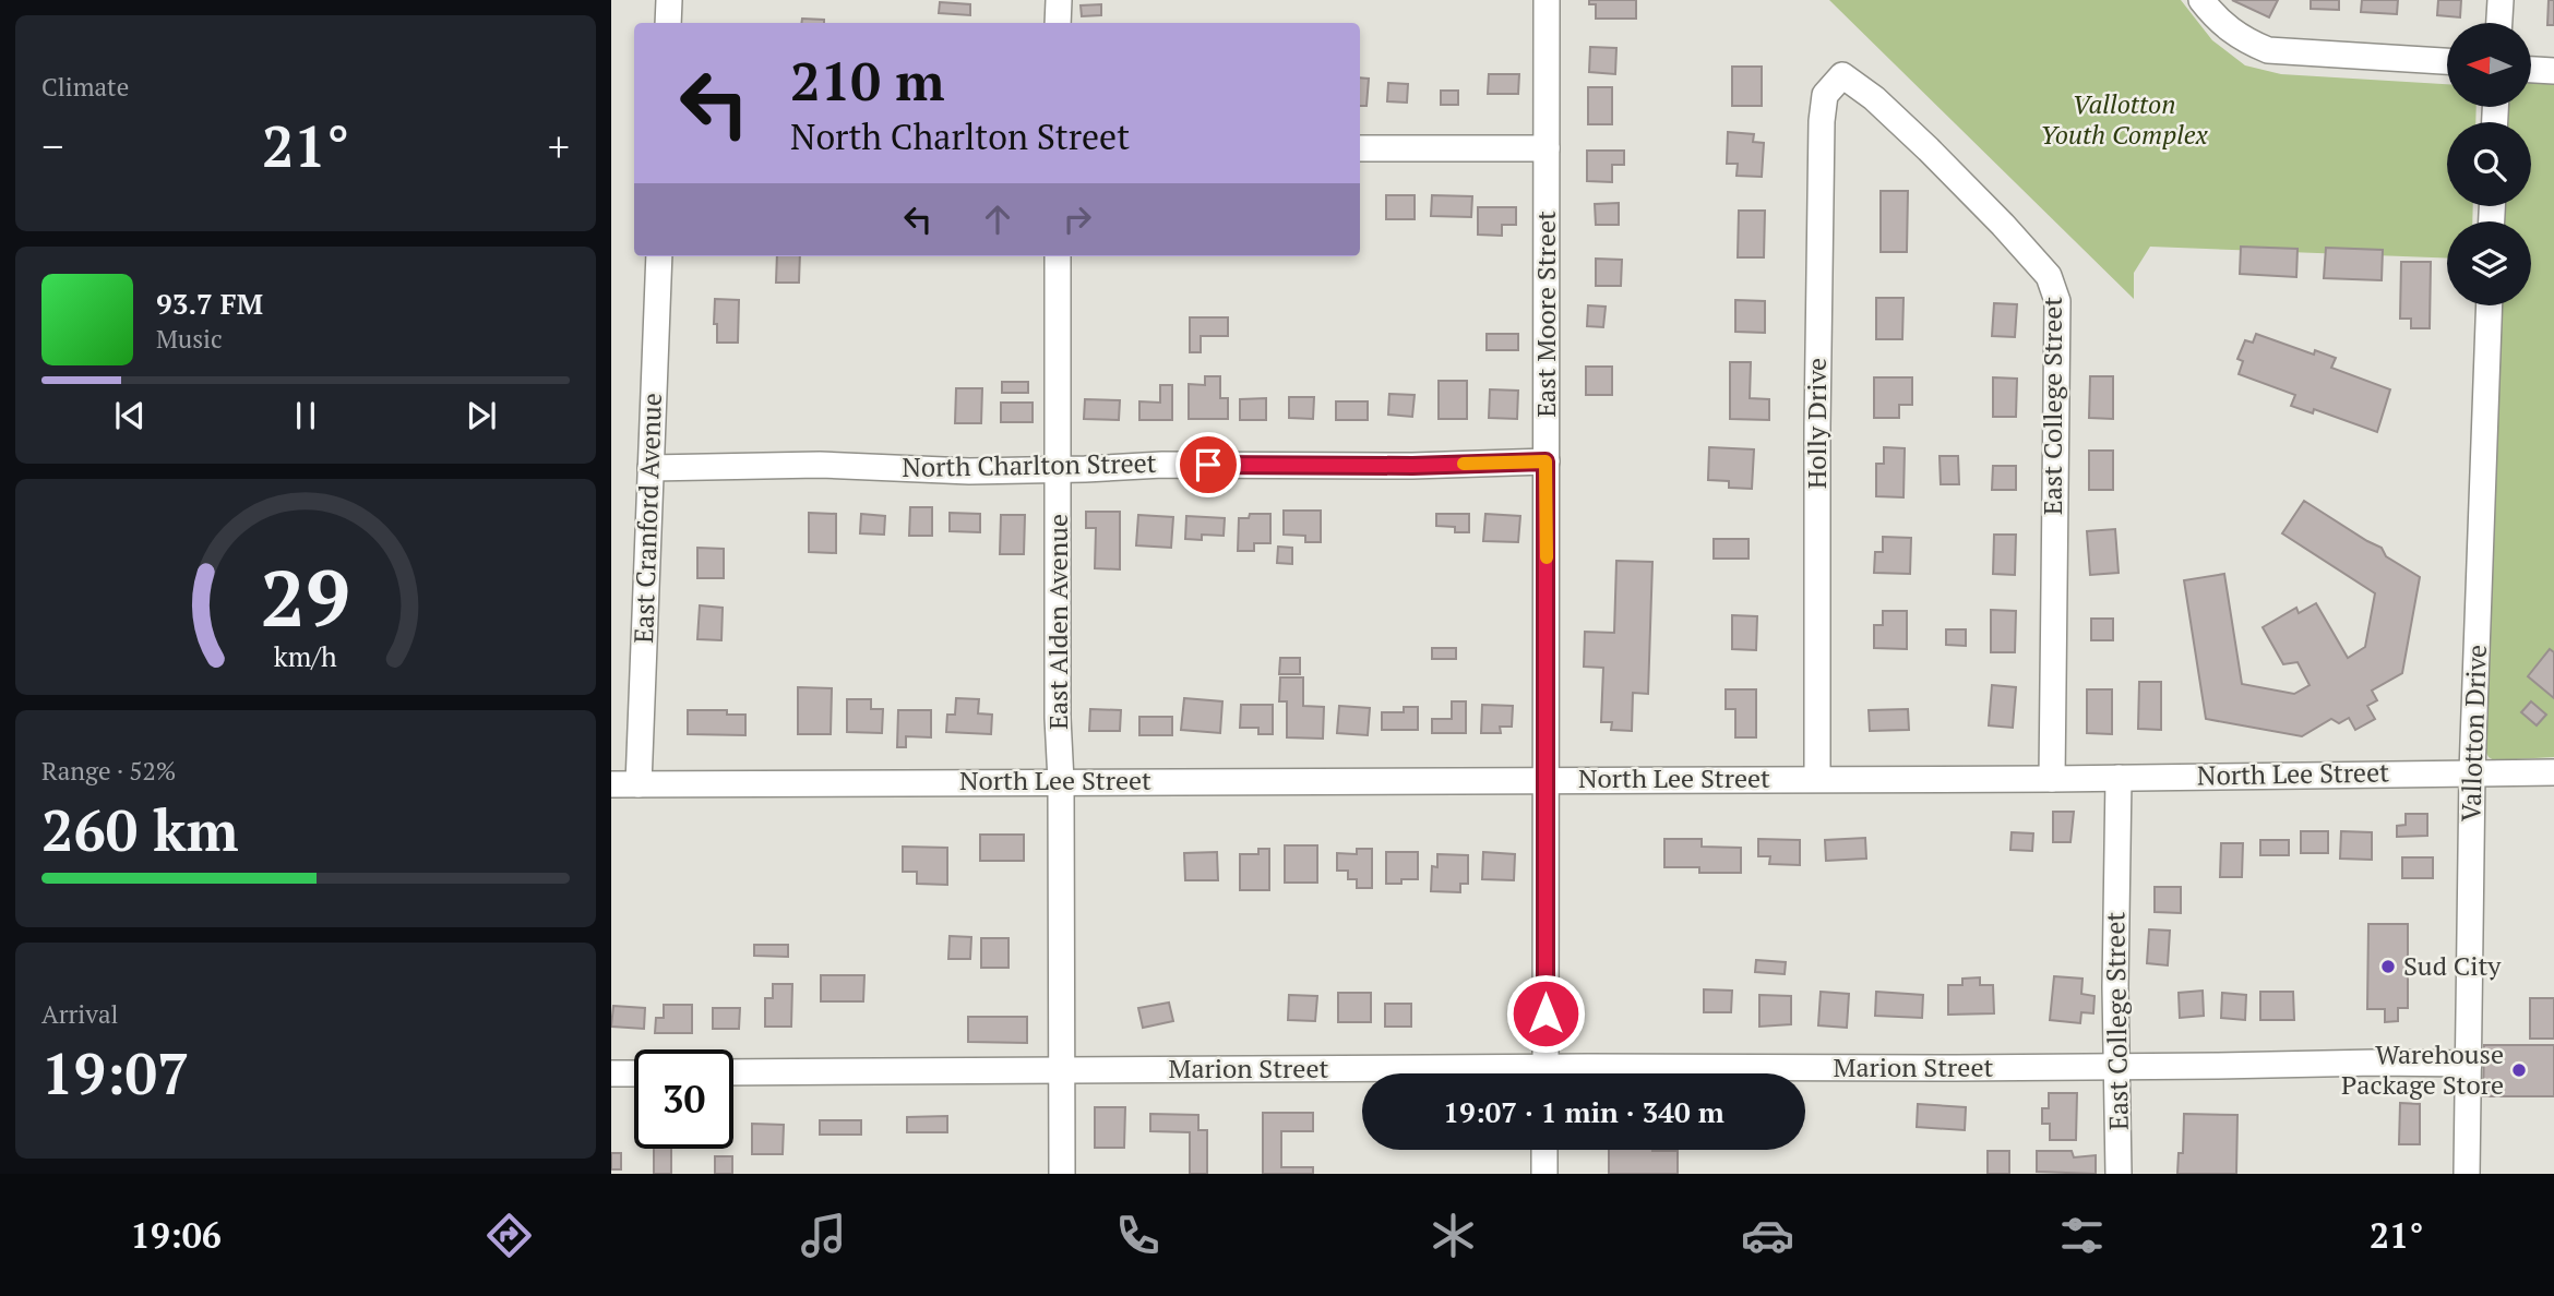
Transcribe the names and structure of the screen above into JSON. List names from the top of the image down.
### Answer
{
  "streets": {
    "street": [
      "East Moore Street",
      "East College Street",
      "Holly Drive",
      "North Charlton Street",
      "East Cranford Avenue",
      "East Alden Avenue",
      "Vallotton Drive",
      "North Lee Street",
      "Marion Street"
    ]
  },
  "crossings": [
    ["East Moore Street", "North Charlton Street"],
    ["East Moore Street", "North Lee Street"],
    ["East College Street", "Holly Drive"],
    ["East College Street", "North Lee Street"],
    ["East College Street", "Marion Street"],
    ["Holly Drive", "North Lee Street"],
    ["North Charlton Street", "East Cranford Avenue"],
    ["North Charlton Street", "East Alden Avenue"],
    ["East Cranford Avenue", "North Lee Street"],
    ["East Alden Avenue", "North Lee Street"],
    ["East Alden Avenue", "Marion Street"],
    ["Vallotton Drive", "North Lee Street"],
    ["Vallotton Drive", "Marion Street"]
  ],
  "parks": ["Vallotton Youth Complex"],
  "places": ["Sud City", "Warehouse Package Store"],
  "north": "left",
  "page": {
    "tile": [
      "Climate",
      ["Range · 52%", "260 km"],
      ["Arrival", "19:07"]
    ],
    "turn": ["210 m", "North Charlton Street"],
    "heat": ["−", "21°", "+"],
    "song": ["93.7 FM", "Music"],
    "limit": "30",
    "trip": "19:07 · 1 min · 340 m",
    "tabs": ["19:06", "21°"],
    "gauge": ["29", "km/h"]
  }
}
